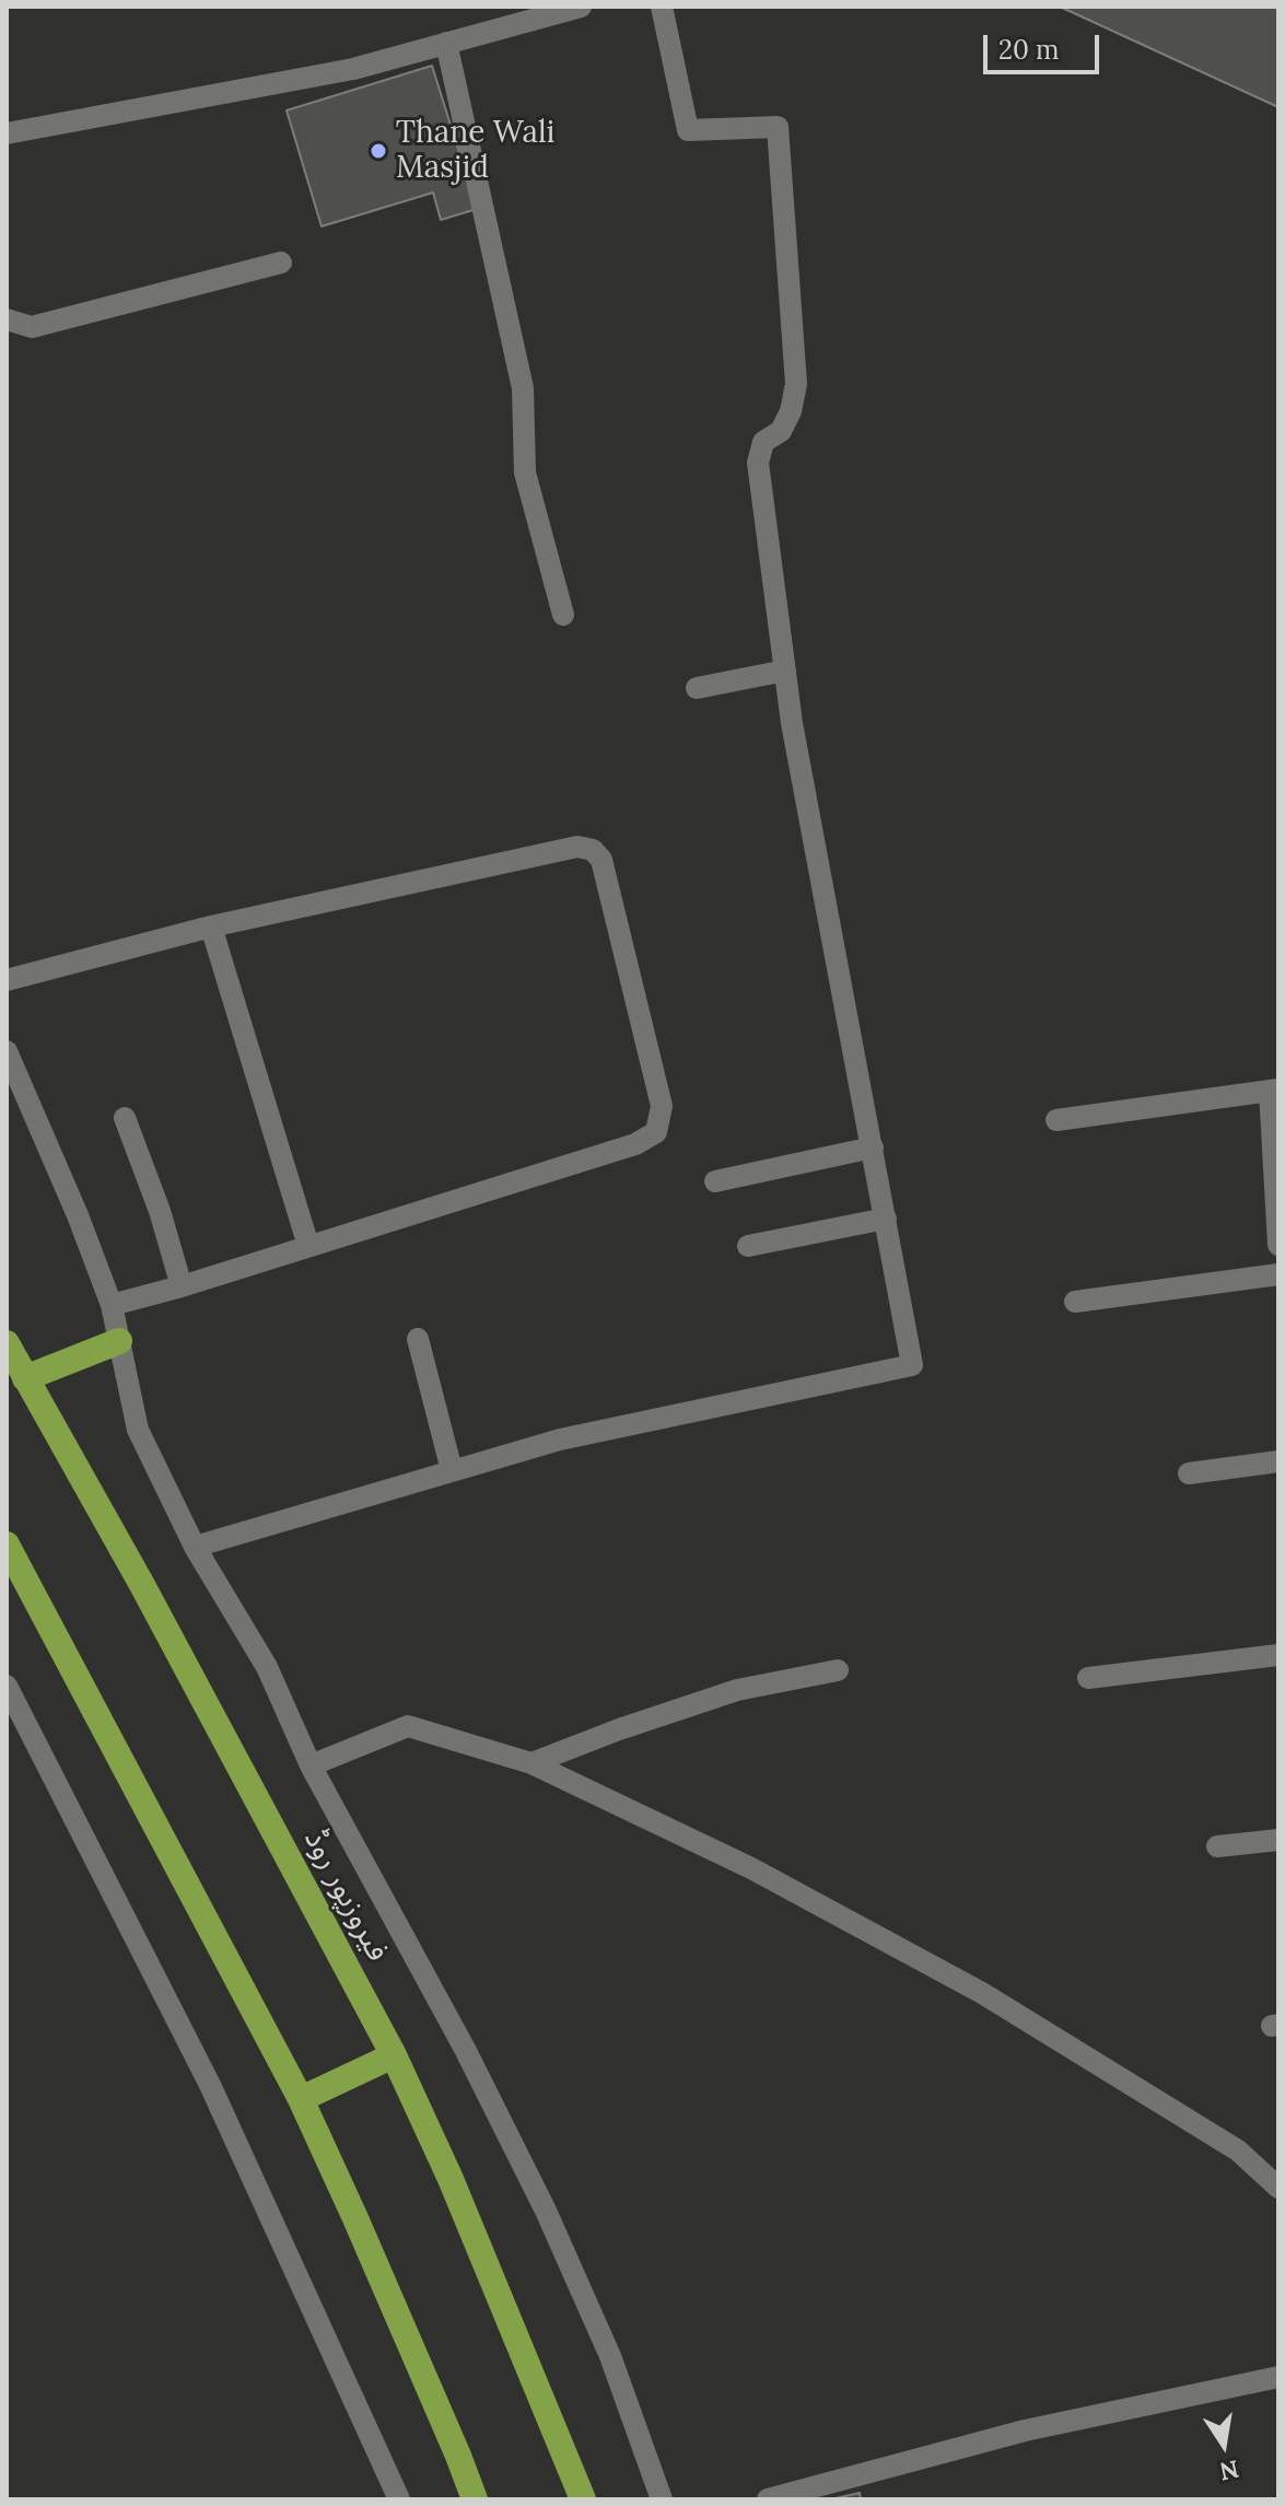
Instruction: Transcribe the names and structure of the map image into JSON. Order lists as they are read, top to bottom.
{
  "streets": {
    "highway": ["فیروزپور روڈ"]
  },
  "places": ["Thane Wali Masjid"],
  "scale_bar": "20 m",
  "north": "bottom"
}
